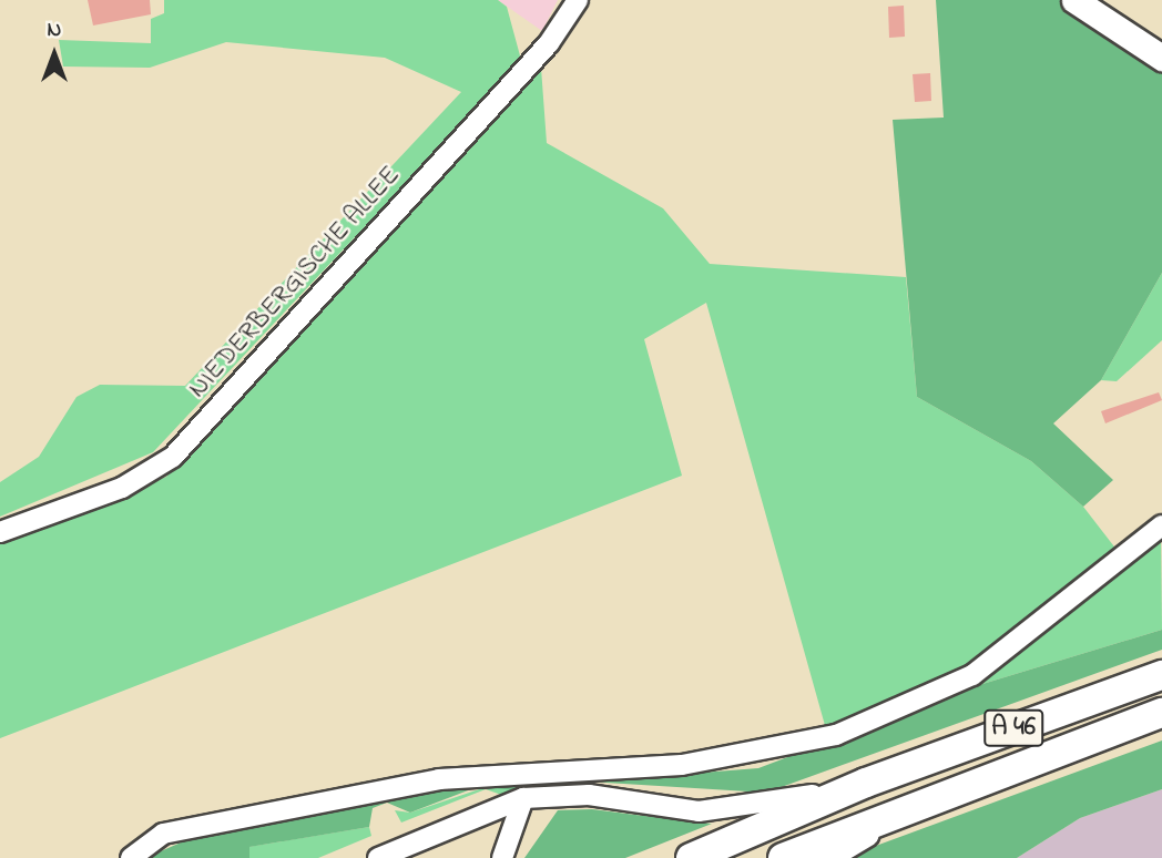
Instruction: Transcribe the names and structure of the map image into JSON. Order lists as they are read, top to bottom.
{
  "streets": {
    "highway": ["A 46"],
    "street": ["NIEDERBERGISCHE ALLEE"]
  },
  "north": "top"
}
